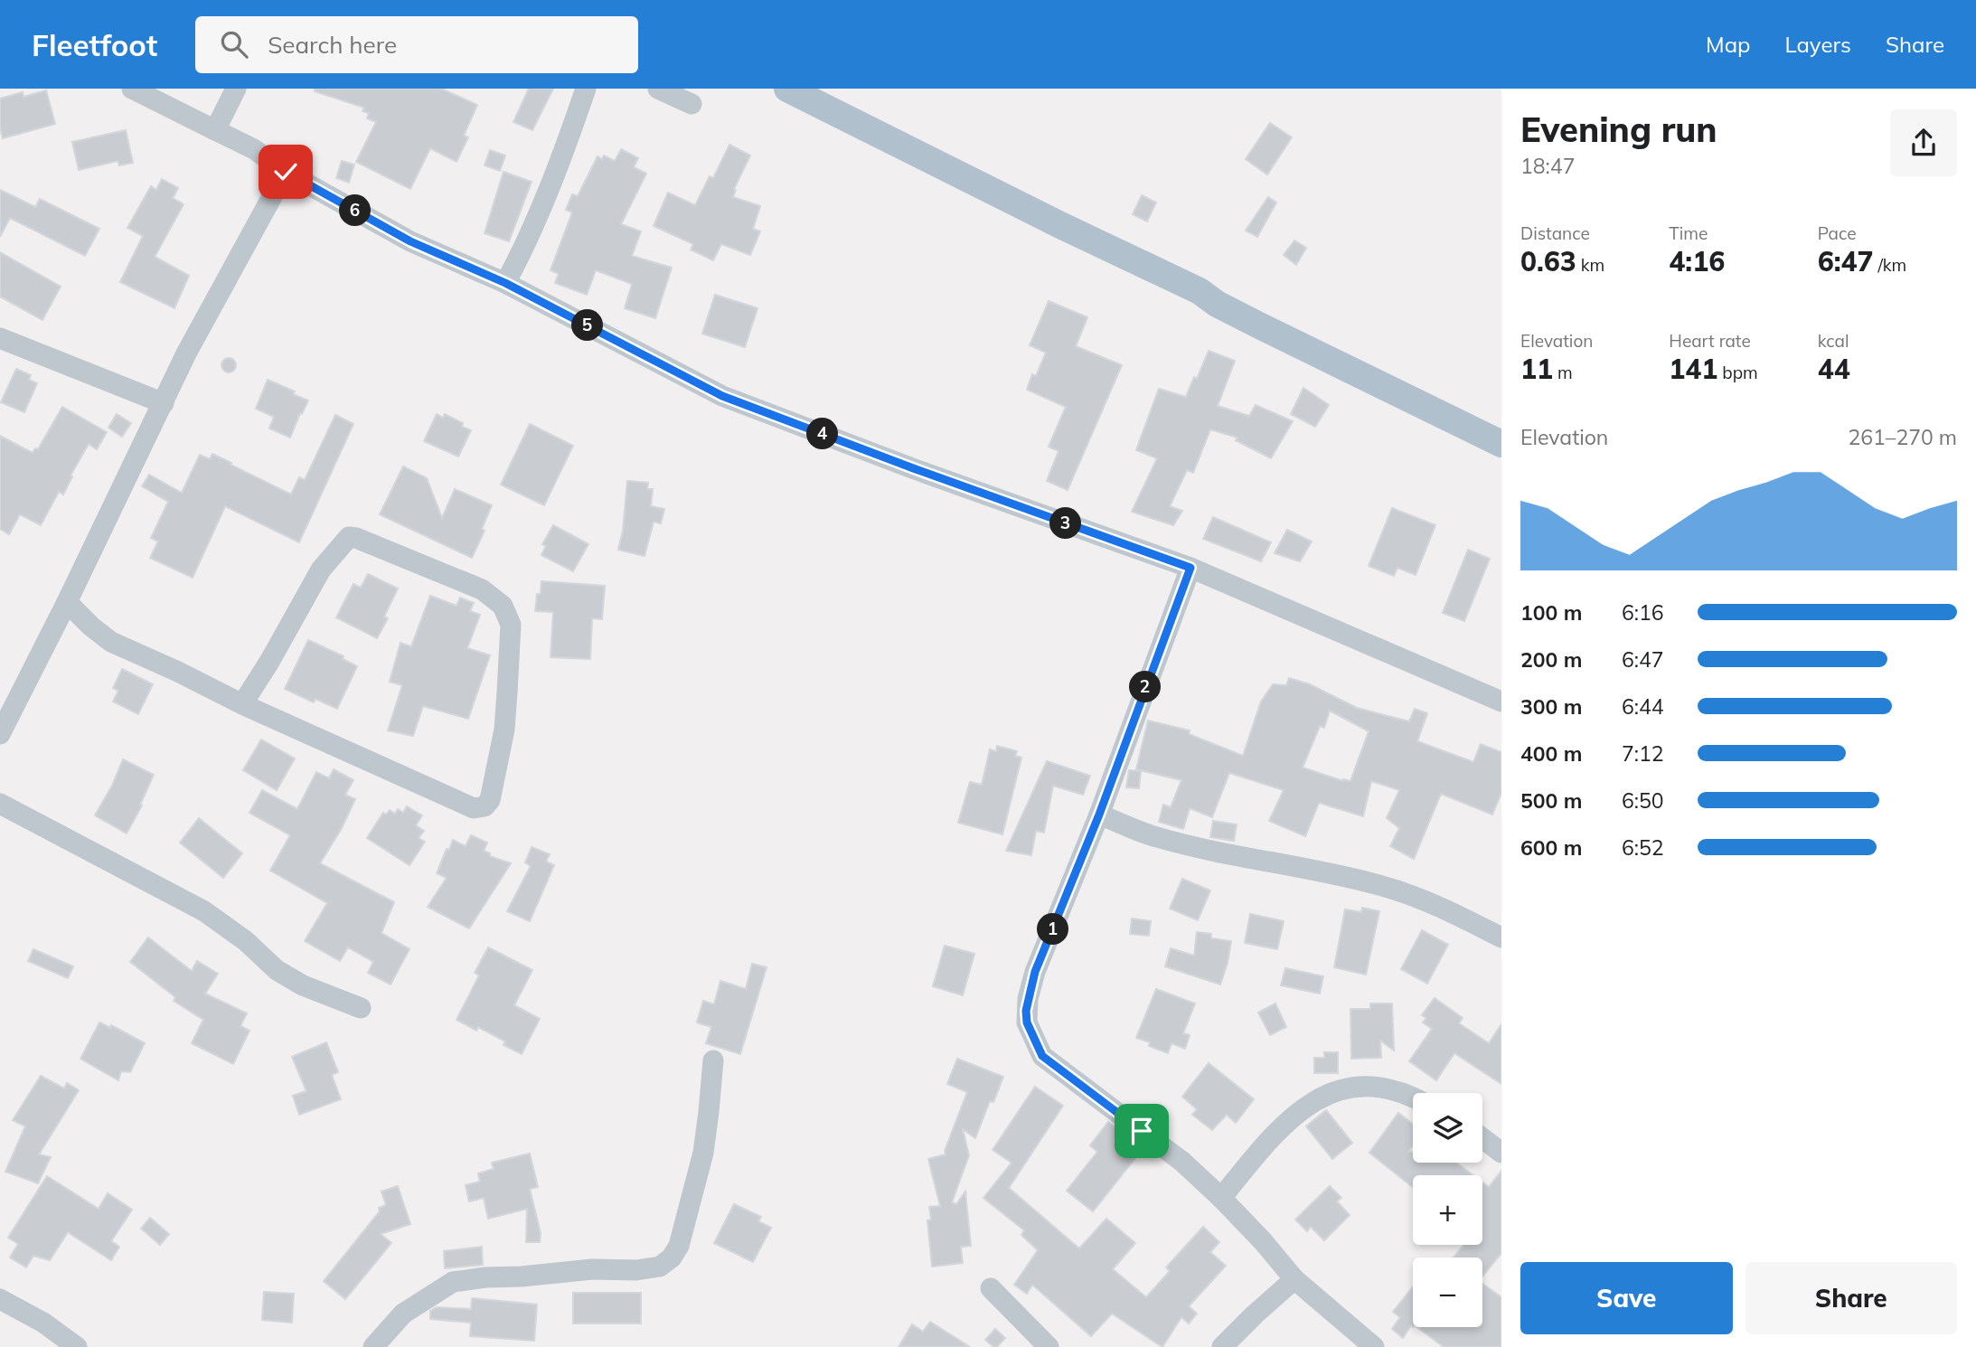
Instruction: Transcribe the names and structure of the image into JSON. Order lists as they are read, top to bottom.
{
  "page": {
    "header": "Fleetfoot",
    "search": "Search here",
    "nav": ["Map", "Layers", "Share"],
    "heading": ["Evening run", "18:47"],
    "pins": [
      "6",
      "5",
      "4",
      "3",
      "2",
      "1"
    ],
    "stats": [
      ["Distance", "0.63 km"],
      ["Time", "4:16"],
      ["Pace", "6:47 /km"],
      ["Elevation", "11 m"],
      ["Heart rate", "141 bpm"],
      ["kcal", "44"]
    ],
    "chart": ["Elevation", "261–270 m"],
    "list": [
      {
        "name": "100 m",
        "note": "6:16"
      },
      {
        "name": "200 m",
        "note": "6:47"
      },
      {
        "name": "300 m",
        "note": "6:44"
      },
      {
        "name": "400 m",
        "note": "7:12"
      },
      {
        "name": "500 m",
        "note": "6:50"
      },
      {
        "name": "600 m",
        "note": "6:52"
      }
    ],
    "map_buttons": ["+", "−"],
    "buttons": ["Save", "Share"]
  }
}
